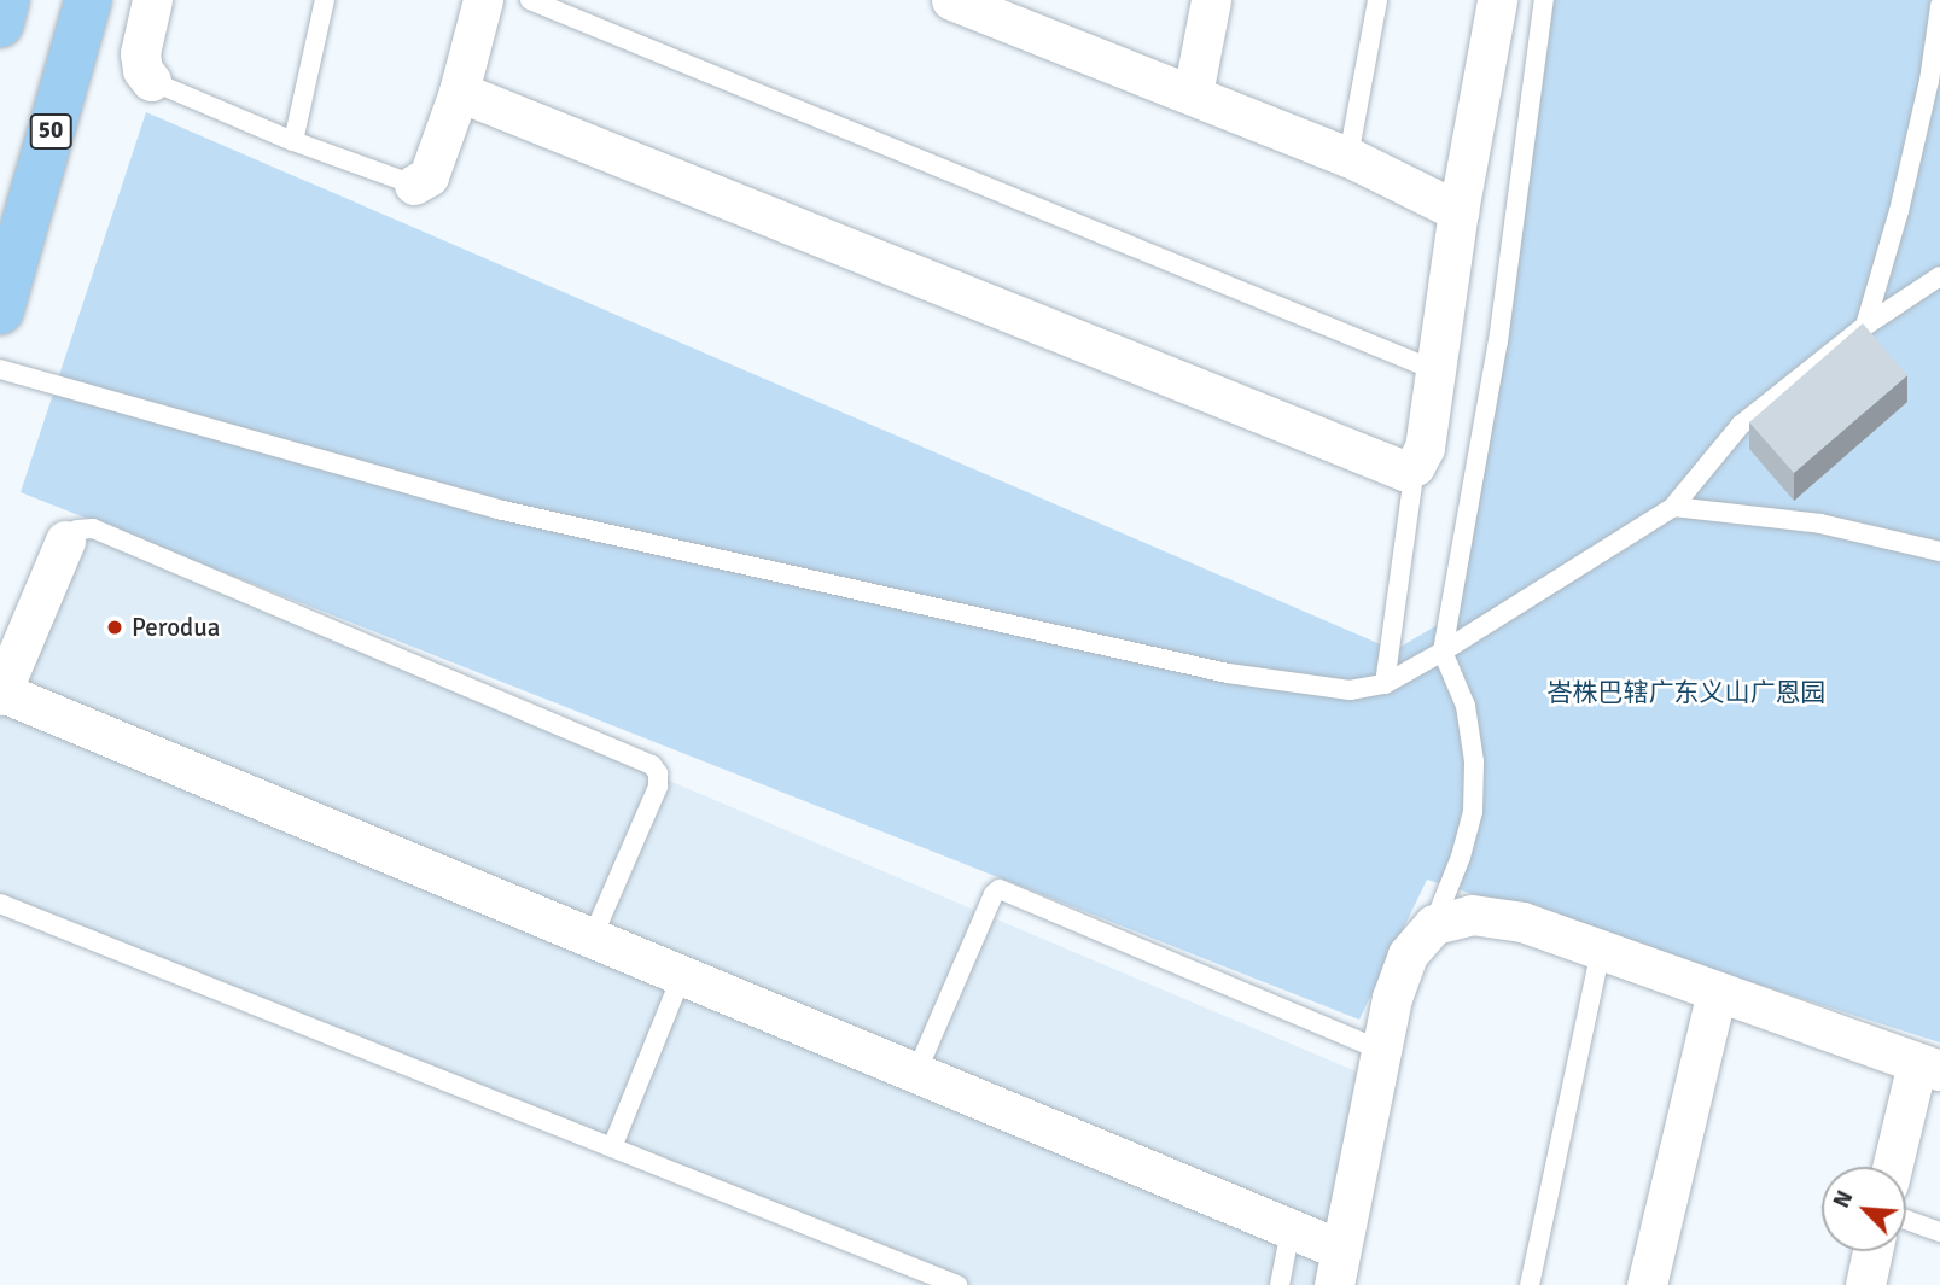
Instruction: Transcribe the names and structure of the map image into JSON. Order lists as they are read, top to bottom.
{
  "streets": {
    "highway": ["50"]
  },
  "parks": ["峇株巴辖广东义山广恩园"],
  "places": ["Perodua"],
  "north": "top left"
}
